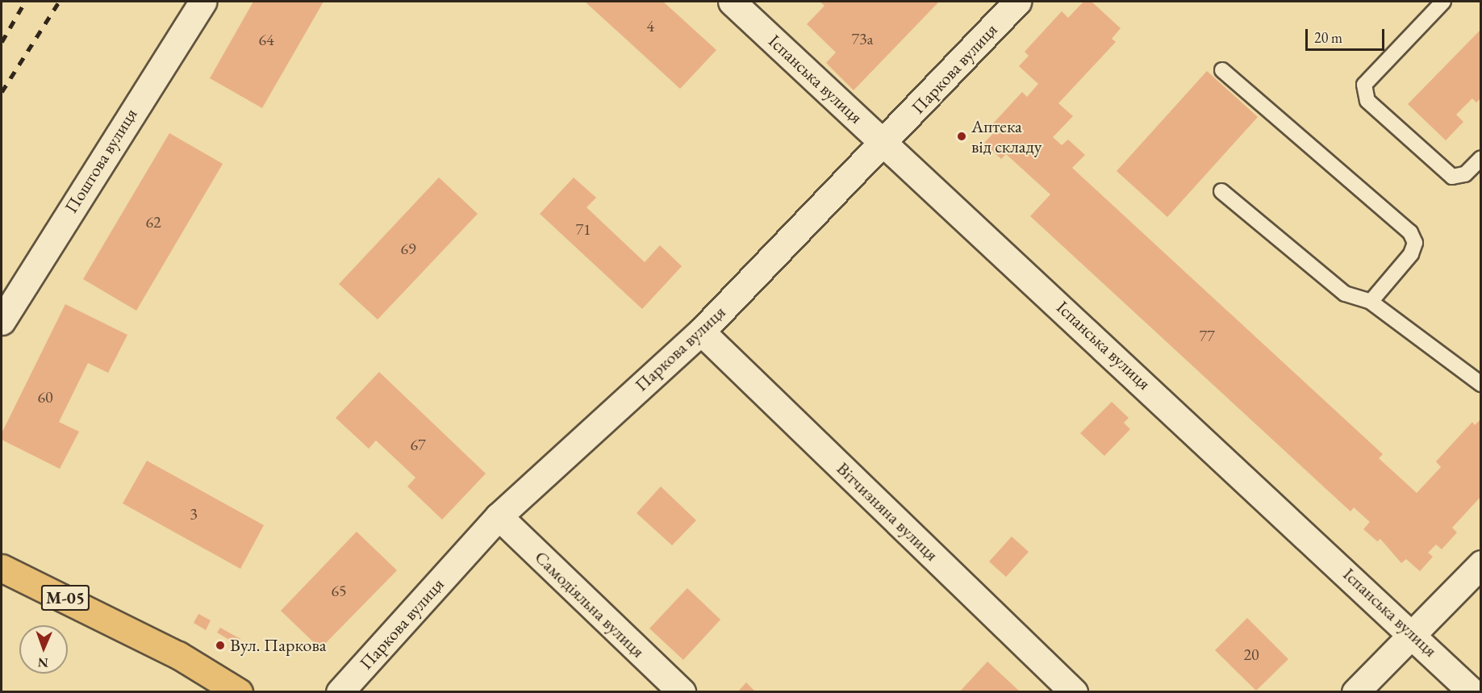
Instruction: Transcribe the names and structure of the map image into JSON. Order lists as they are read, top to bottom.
{
  "streets": {
    "main road": ["М-05"],
    "street": [
      "Паркова вулиця",
      "Іспанська вулиця",
      "Поштова вулиця",
      "Вітчизняна вулиця",
      "Самодіяльна вулиця"
    ]
  },
  "crossings": [
    ["Паркова вулиця", "Іспанська вулиця"],
    ["Паркова вулиця", "Вітчизняна вулиця"],
    ["Паркова вулиця", "Самодіяльна вулиця"]
  ],
  "places": ["Аптека від складу", "Вул. Паркова"],
  "house_numbers": [
    "4",
    "73а",
    "64",
    "62",
    "71",
    "69",
    "77",
    "60",
    "67",
    "3",
    "65",
    "20"
  ],
  "scale_bar": "20 m",
  "north": "bottom"
}
